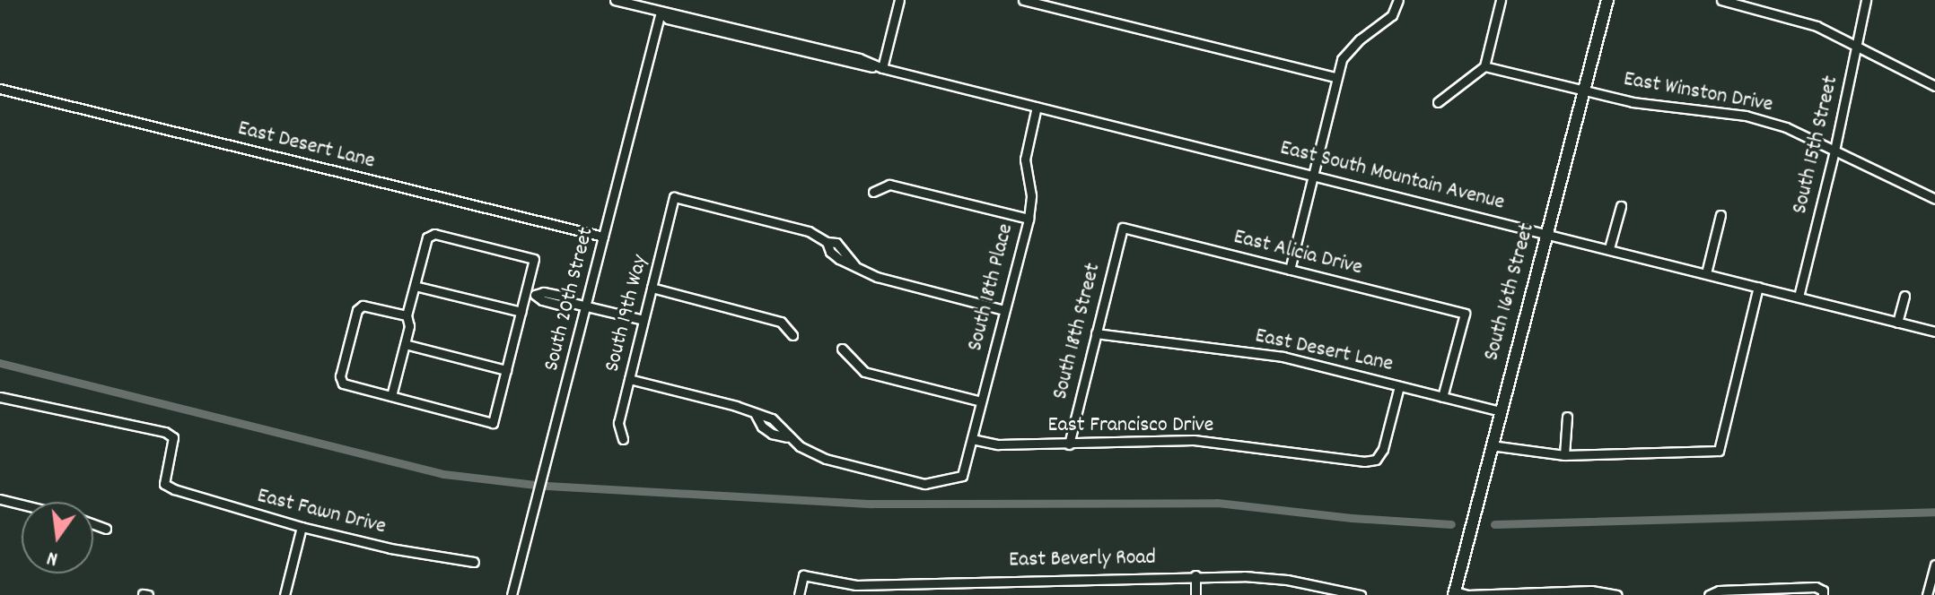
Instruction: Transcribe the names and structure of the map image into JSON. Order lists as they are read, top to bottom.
{
  "streets": {
    "main road": ["South 16th Street"],
    "street": [
      "East Winston Drive",
      "South 15th Street",
      "East Desert Lane",
      "East South Mountain Avenue",
      "East Alicia Drive",
      "South 18th Place",
      "South 20th Street",
      "South 19th Way",
      "South 18th Street",
      "East Francisco Drive",
      "East Fawn Drive",
      "East Beverly Road"
    ]
  },
  "crossings": [
    ["East Winston Drive", "South 15th Street"],
    ["East Winston Drive", "South 16th Street"],
    ["South 15th Street", "East South Mountain Avenue"],
    ["East Desert Lane", "East Alicia Drive"],
    ["East Desert Lane", "South 16th Street"],
    ["East Desert Lane", "South 20th Street"],
    ["East Desert Lane", "South 18th Street"],
    ["East Desert Lane", "East Francisco Drive"],
    ["East South Mountain Avenue", "South 18th Place"],
    ["East South Mountain Avenue", "South 16th Street"],
    ["East South Mountain Avenue", "South 20th Street"],
    ["East Alicia Drive", "South 18th Street"],
    ["South 18th Place", "South 19th Way"],
    ["South 18th Place", "East Francisco Drive"],
    ["South 18th Street", "East Francisco Drive"]
  ],
  "north": "bottom"
}
